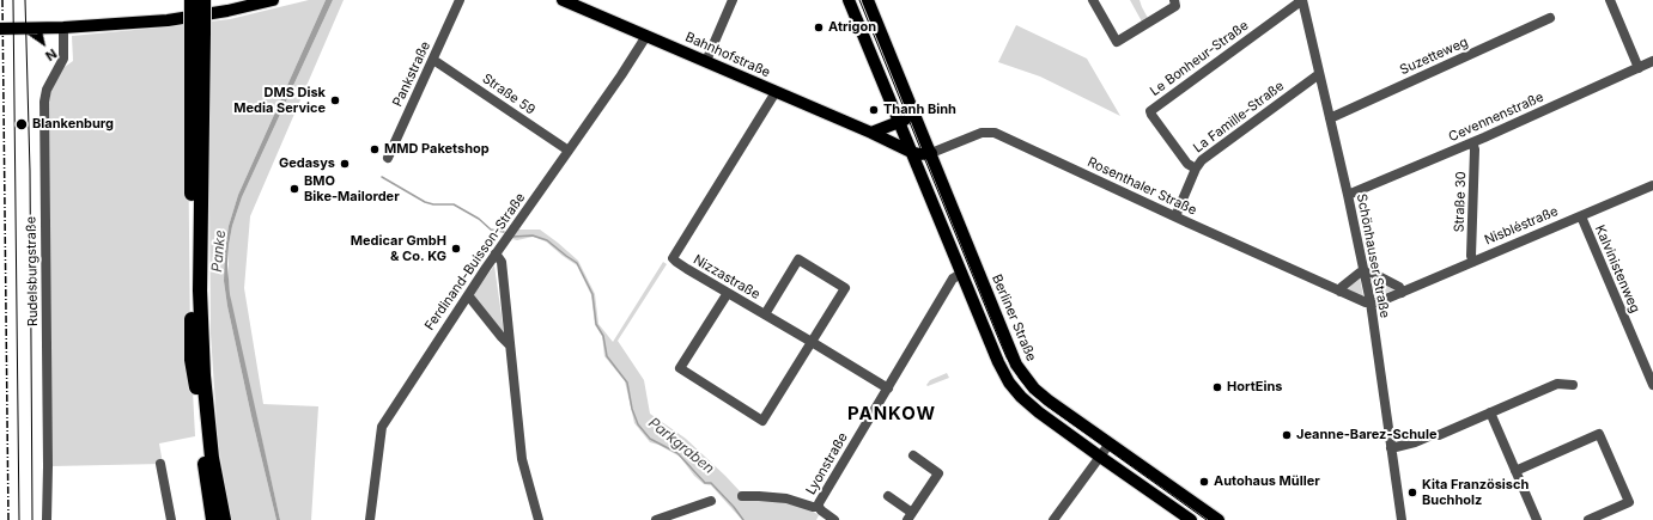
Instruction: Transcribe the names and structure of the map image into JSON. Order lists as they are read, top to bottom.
{
  "streets": {
    "main road": ["Bahnhofstraße", "Berliner Straße"],
    "street": [
      "Suzetteweg",
      "Le Bonheur-Straße",
      "Pankstraße",
      "Straße 59",
      "La Famille-Straße",
      "Cevennenstraße",
      "Rosenthaler Straße",
      "Straße 30",
      "Nisbléstraße",
      "Schönhauser Straße",
      "Ferdinand-Buisson-Straße",
      "Kalvinistenweg",
      "Rudelsburgstraße",
      "Nizzastraße",
      "Lyonstraße"
    ]
  },
  "crossings": [
    ["Bahnhofstraße", "Ferdinand-Buisson-Straße"],
    ["Bahnhofstraße", "Nizzastraße"],
    ["Suzetteweg", "Schönhauser Straße"],
    ["Le Bonheur-Straße", "La Famille-Straße"],
    ["Le Bonheur-Straße", "Schönhauser Straße"],
    ["Pankstraße", "Straße 59"],
    ["Straße 59", "Ferdinand-Buisson-Straße"],
    ["La Famille-Straße", "Rosenthaler Straße"],
    ["La Famille-Straße", "Schönhauser Straße"],
    ["Cevennenstraße", "Straße 30"],
    ["Cevennenstraße", "Schönhauser Straße"],
    ["Rosenthaler Straße", "Nisbléstraße"],
    ["Rosenthaler Straße", "Schönhauser Straße"],
    ["Rosenthaler Straße", "Berliner Straße"],
    ["Straße 30", "Nisbléstraße"],
    ["Nisbléstraße", "Schönhauser Straße"],
    ["Nisbléstraße", "Kalvinistenweg"],
    ["Nizzastraße", "Lyonstraße"]
  ],
  "districts": ["PANKOW"],
  "water": ["Panke", "Parkgraben"],
  "places": [
    "Atrigon",
    "DMS Disk Media Service",
    "Thanh Binh",
    "Blankenburg",
    "MMD Paketshop",
    "Gedasys",
    "BMO Bike-Mailorder",
    "Medicar GmbH & Co. KG",
    "HortEins",
    "Jeanne-Barez-Schule",
    "Autohaus Müller",
    "Kita Französisch Buchholz"
  ],
  "north": "bottom right"
}
